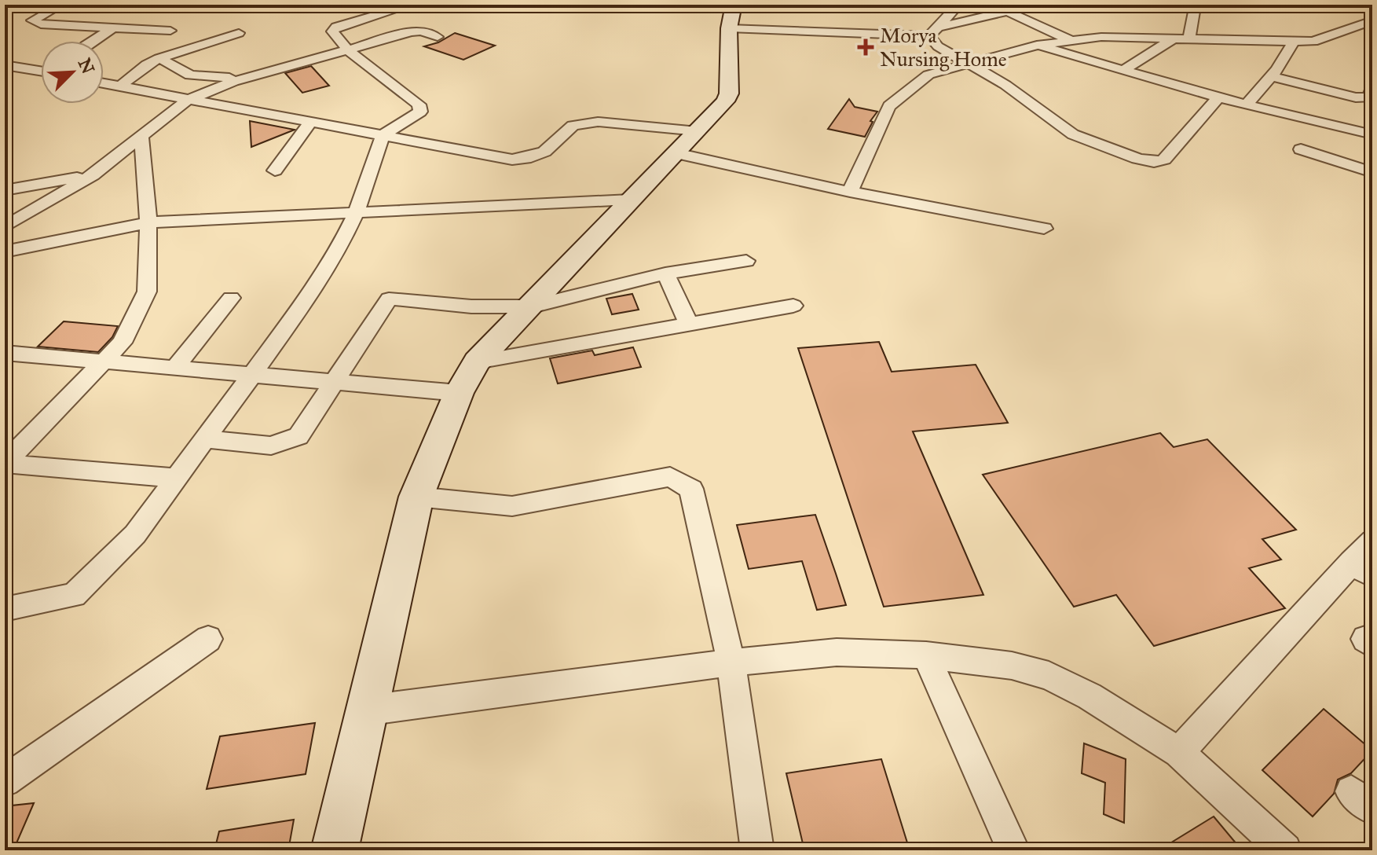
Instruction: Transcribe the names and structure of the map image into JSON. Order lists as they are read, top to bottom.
{
  "places": {
    "health": ["Morya Nursing Home"]
  },
  "north": "top right"
}
